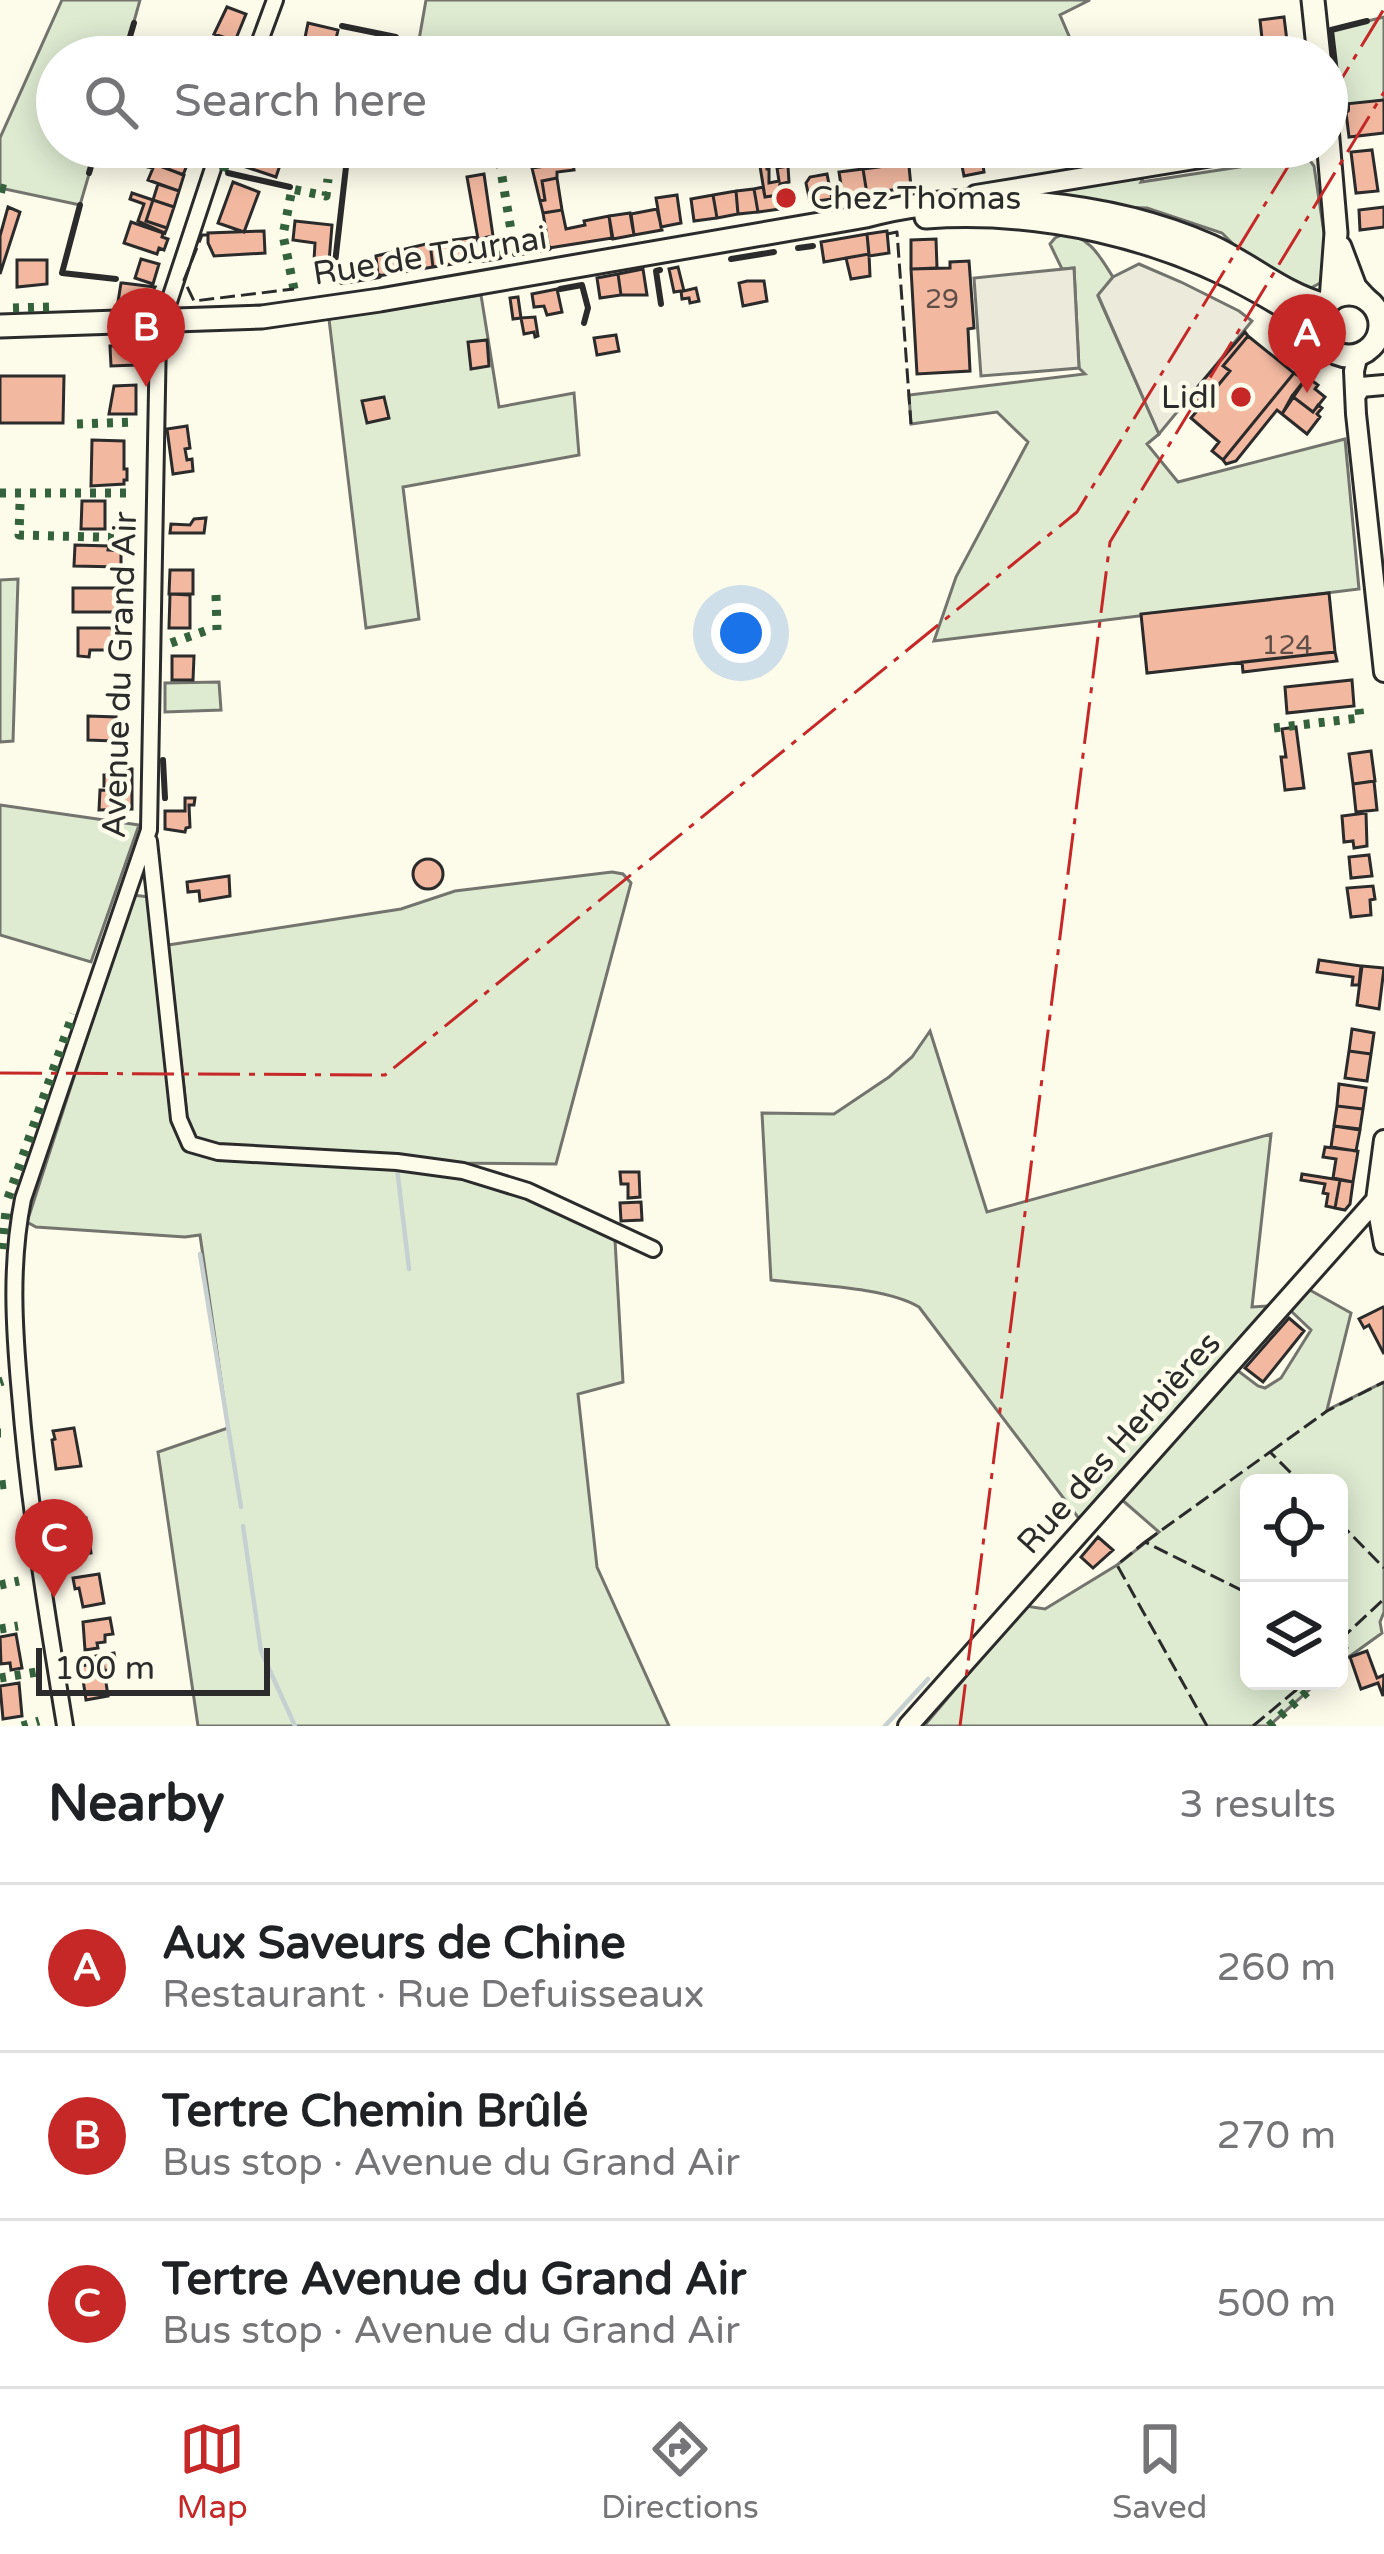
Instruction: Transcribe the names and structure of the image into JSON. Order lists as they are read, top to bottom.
{
  "streets": {
    "main road": ["Rue de Tournai"],
    "street": ["Avenue du Grand Air", "Rue des Herbières"]
  },
  "crossings": [
    ["Rue de Tournai", "Avenue du Grand Air"]
  ],
  "places": ["Chez Thomas", "Lidl"],
  "house_numbers": ["29", "124"],
  "scale_bar": "100 m",
  "page": {
    "search": "Search here",
    "pins": ["B", "A", "C"],
    "scale": "100 m",
    "heading": ["Nearby", "3 results"],
    "list": [
      {
        "mark": "A",
        "name": "Aux Saveurs de Chine",
        "note": "Restaurant · Rue Defuisseaux",
        "value": "260 m"
      },
      {
        "mark": "B",
        "name": "Tertre Chemin Brûlé",
        "note": "Bus stop · Avenue du Grand Air",
        "value": "270 m"
      },
      {
        "mark": "C",
        "name": "Tertre Avenue du Grand Air",
        "note": "Bus stop · Avenue du Grand Air",
        "value": "500 m"
      }
    ],
    "nav": ["Map", "Directions", "Saved"]
  }
}
